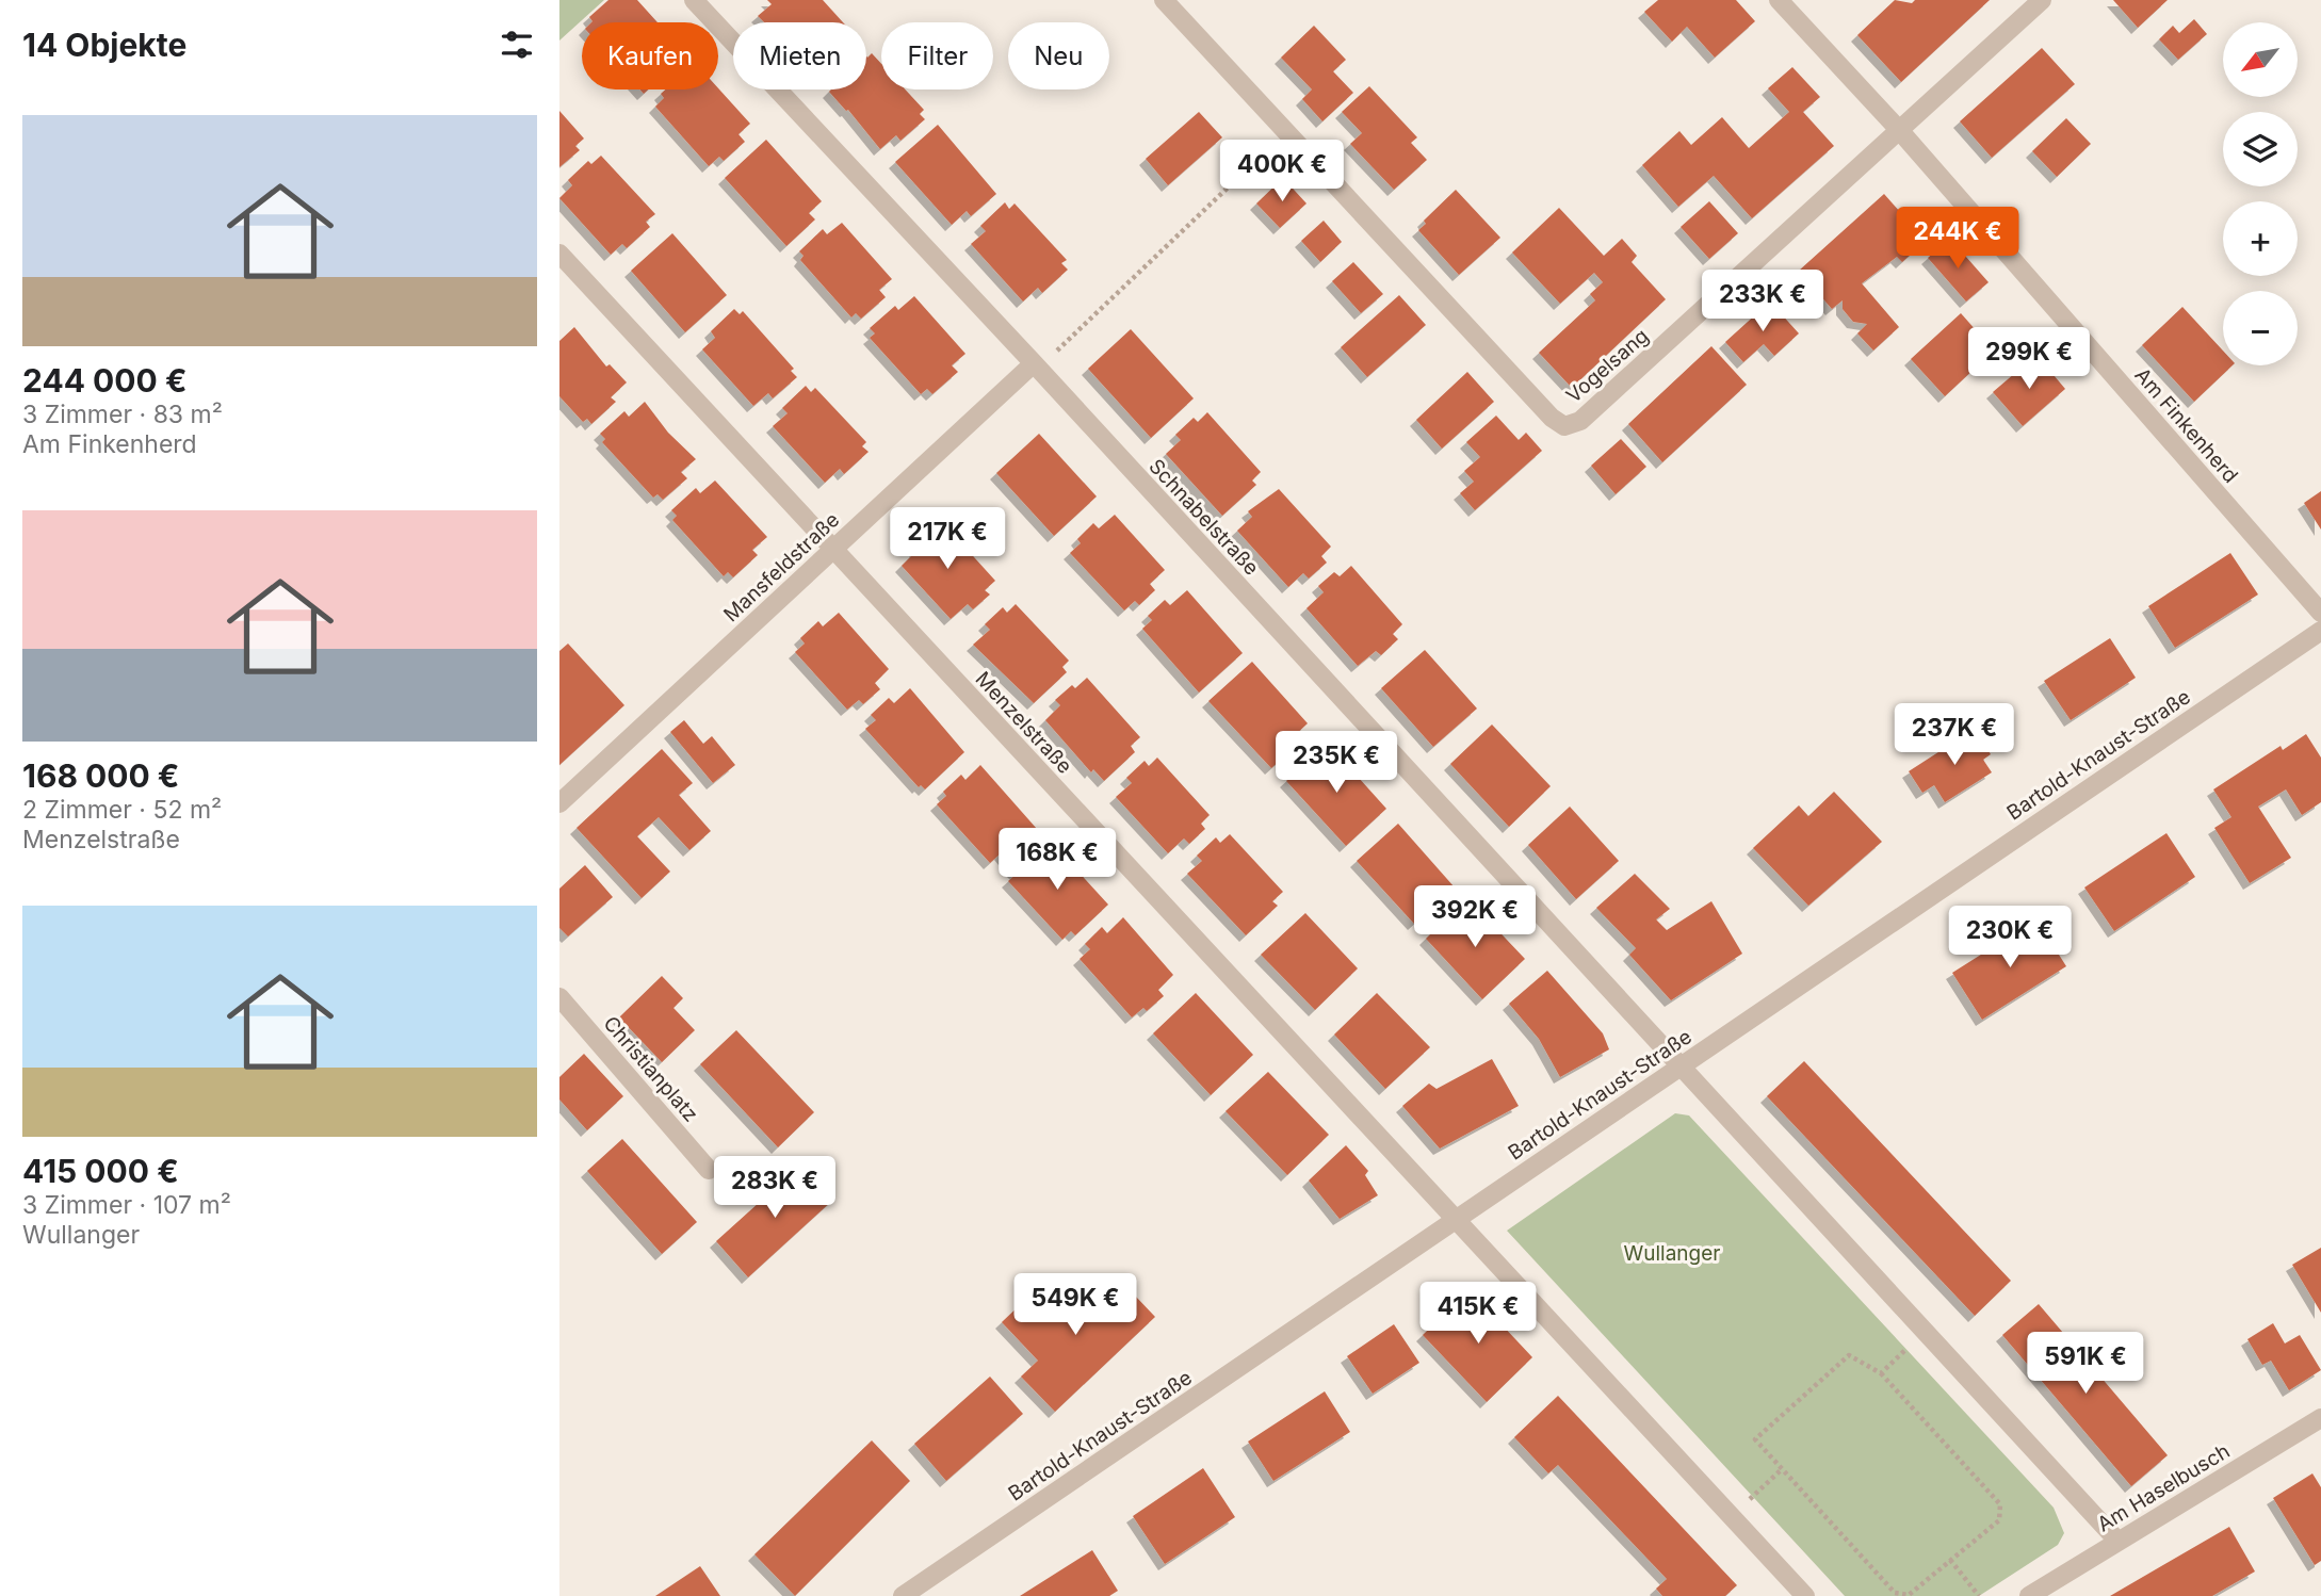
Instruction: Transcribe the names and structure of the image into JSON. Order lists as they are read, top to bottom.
{
  "streets": {
    "street": [
      "Vogelsang",
      "Am Finkenherd",
      "Schnabelstraße",
      "Mansfeldstraße",
      "Menzelstraße",
      "Bartold-Knaust-Straße",
      "Christianplatz",
      "Am Haselbusch"
    ]
  },
  "crossings": [
    ["Vogelsang", "Am Finkenherd"],
    ["Schnabelstraße", "Mansfeldstraße"],
    ["Schnabelstraße", "Bartold-Knaust-Straße"],
    ["Mansfeldstraße", "Menzelstraße"],
    ["Menzelstraße", "Bartold-Knaust-Straße"]
  ],
  "parks": ["Wullanger"],
  "north": "bottom left",
  "page": {
    "heading": "14 Objekte",
    "map_buttons": ["+", "−"],
    "chip": [
      "Kaufen",
      "Mieten",
      "Filter",
      "Neu"
    ],
    "list": [
      {
        "name": "244 000 €",
        "note": "3 Zimmer · 83 m² · Am Finkenherd"
      },
      {
        "name": "168 000 €",
        "note": "2 Zimmer · 52 m² · Menzelstraße"
      },
      {
        "name": "415 000 €",
        "note": "3 Zimmer · 107 m² · Wullanger"
      }
    ],
    "price": [
      "400K €",
      "244K €",
      "233K €",
      "299K €",
      "217K €",
      "237K €",
      "235K €",
      "168K €",
      "392K €",
      "230K €",
      "283K €",
      "549K €",
      "415K €",
      "591K €"
    ]
  }
}
